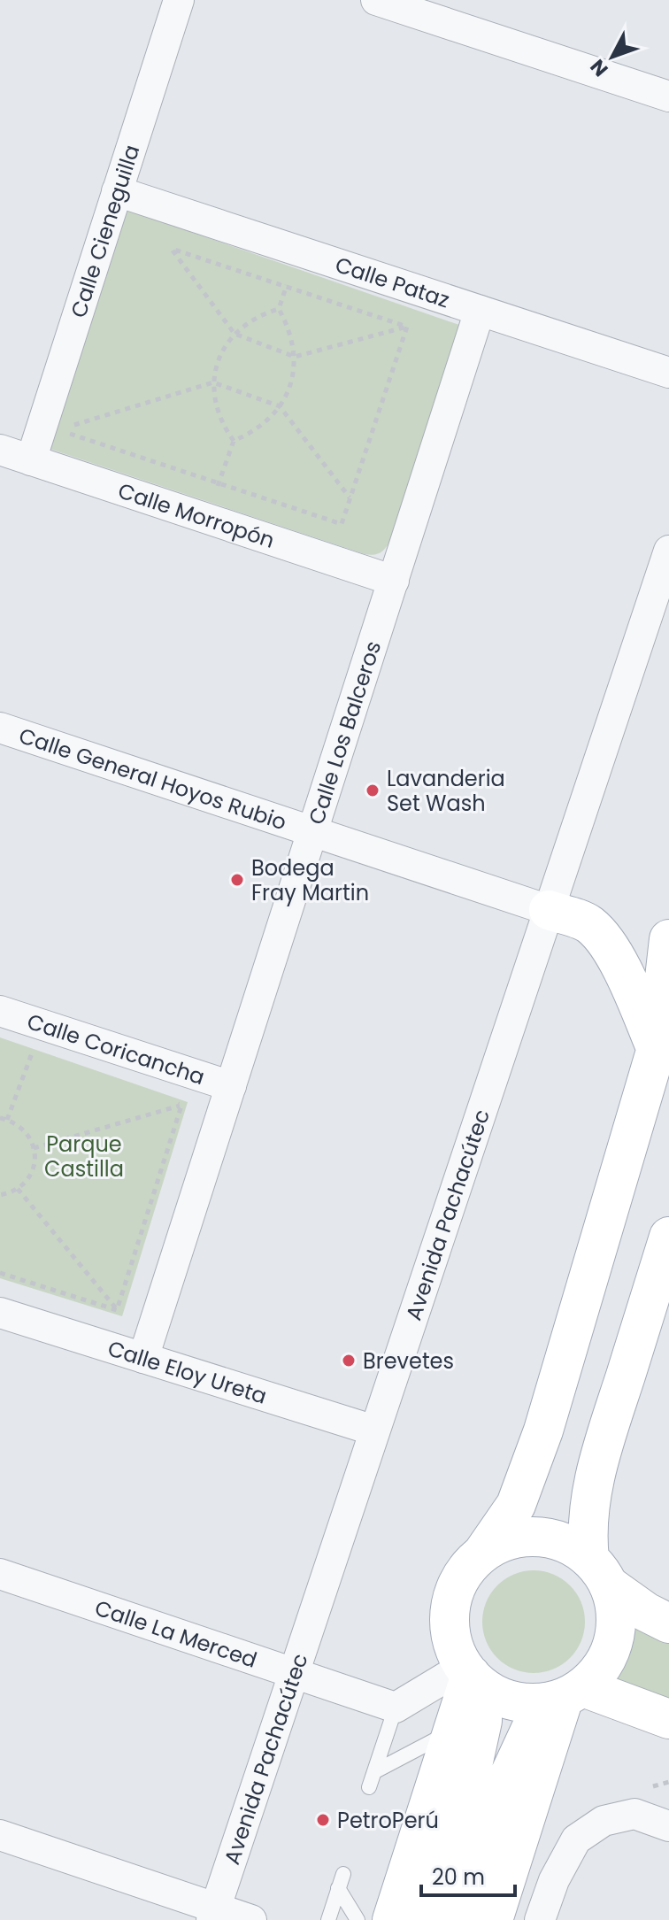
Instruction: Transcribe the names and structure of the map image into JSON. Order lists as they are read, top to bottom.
{
  "streets": {
    "street": [
      "Calle Cieneguilla",
      "Calle Pataz",
      "Calle Morropón",
      "Calle Los Balceros",
      "Calle General Hoyos Rubio",
      "Calle Coricancha",
      "Avenida Pachacútec",
      "Calle Eloy Ureta",
      "Calle La Merced"
    ]
  },
  "crossings": [
    ["Calle Cieneguilla", "Calle Pataz"],
    ["Calle Cieneguilla", "Calle Morropón"],
    ["Calle Pataz", "Calle Los Balceros"],
    ["Calle Morropón", "Calle Los Balceros"],
    ["Calle Los Balceros", "Calle General Hoyos Rubio"],
    ["Calle Los Balceros", "Calle Coricancha"],
    ["Calle Los Balceros", "Calle Eloy Ureta"],
    ["Calle General Hoyos Rubio", "Avenida Pachacútec"],
    ["Avenida Pachacútec", "Calle Eloy Ureta"],
    ["Avenida Pachacútec", "Calle La Merced"]
  ],
  "parks": ["Parque Castilla"],
  "places": [
    "Lavanderia Set Wash",
    "Bodega Fray Martin",
    "Brevetes",
    "PetroPerú"
  ],
  "scale_bar": "20 m",
  "north": "bottom left"
}
